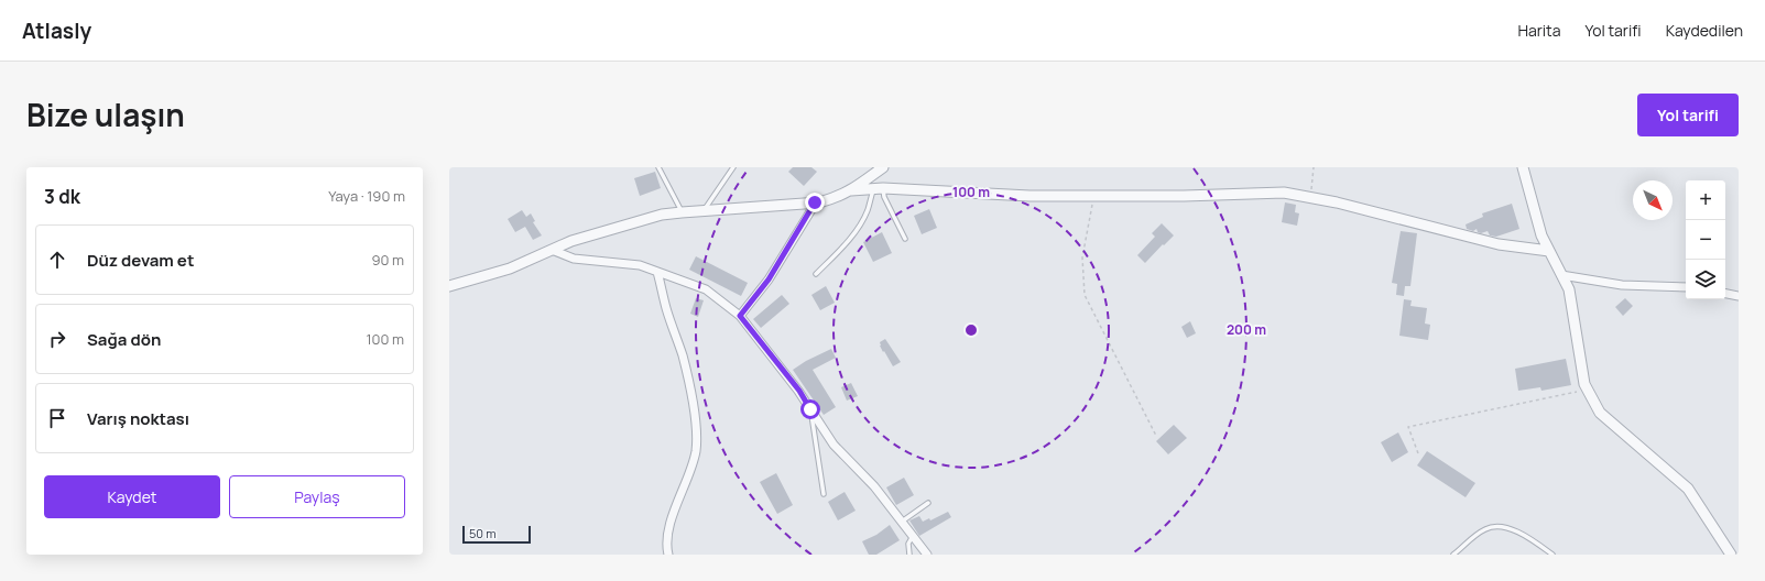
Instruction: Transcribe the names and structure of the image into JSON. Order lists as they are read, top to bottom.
{
  "scale_bar": "50 m",
  "north": "bottom right",
  "page": {
    "header": "Atlasly",
    "nav": ["Harita", "Yol tarifi", "Kaydedilen"],
    "title": "Bize ulaşın",
    "buttons": [
      "Yol tarifi",
      ["Kaydet", "Paylaş"]
    ],
    "heading": ["3 dk", "Yaya · 190 m"],
    "map_buttons": ["+", "−"],
    "list": [
      ["Düz devam et", "90 m"],
      ["Sağa dön", "100 m"],
      "Varış noktası"
    ],
    "scale": "50 m"
  },
  "rings": ["100 m", "200 m"]
}
